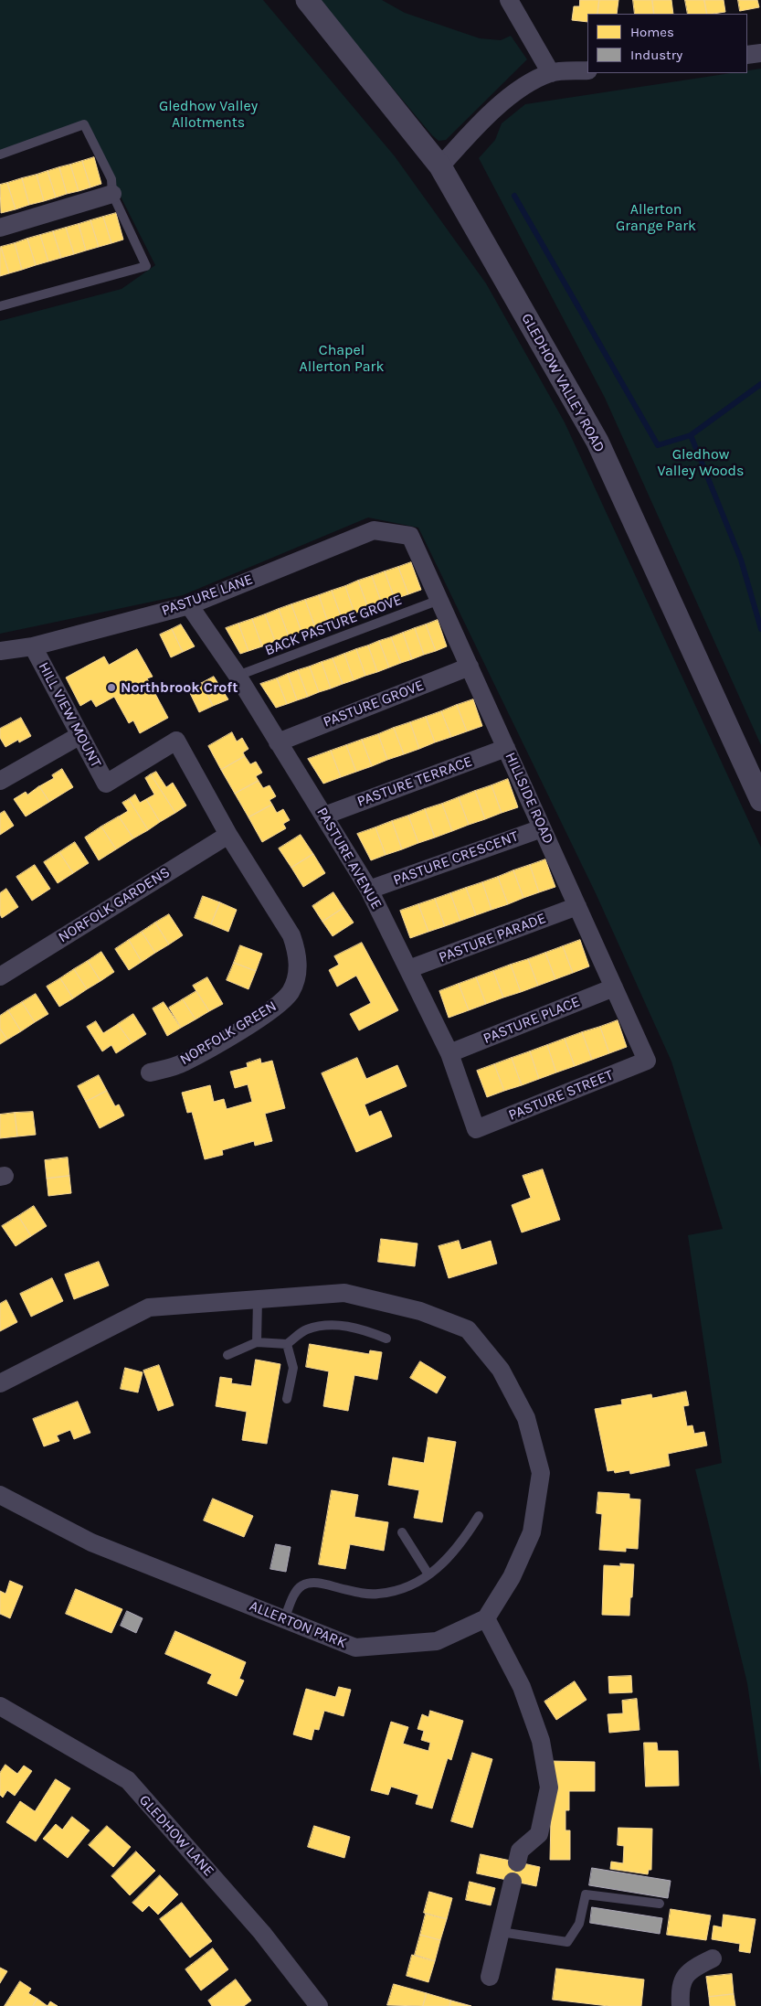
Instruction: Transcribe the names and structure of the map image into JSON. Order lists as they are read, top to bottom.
{
  "streets": {
    "street": [
      "GLEDHOW VALLEY ROAD",
      "PASTURE LANE",
      "PASTURE GROVE",
      "HILL VIEW MOUNT",
      "PASTURE TERRACE",
      "HILLSIDE ROAD",
      "PASTURE AVENUE",
      "PASTURE CRESCENT",
      "NORFOLK GARDENS",
      "PASTURE PARADE",
      "PASTURE PLACE",
      "NORFOLK GREEN",
      "PASTURE STREET",
      "ALLERTON PARK",
      "GLEDHOW LANE"
    ],
    "lane": ["BACK PASTURE GROVE"]
  },
  "crossings": [
    ["PASTURE LANE", "HILL VIEW MOUNT"],
    ["PASTURE LANE", "HILLSIDE ROAD"],
    ["PASTURE LANE", "PASTURE AVENUE"],
    ["BACK PASTURE GROVE", "HILLSIDE ROAD"],
    ["BACK PASTURE GROVE", "PASTURE AVENUE"],
    ["PASTURE GROVE", "HILLSIDE ROAD"],
    ["PASTURE GROVE", "PASTURE AVENUE"],
    ["HILL VIEW MOUNT", "NORFOLK GREEN"],
    ["PASTURE TERRACE", "HILLSIDE ROAD"],
    ["PASTURE TERRACE", "PASTURE AVENUE"],
    ["HILLSIDE ROAD", "PASTURE CRESCENT"],
    ["HILLSIDE ROAD", "PASTURE PARADE"],
    ["HILLSIDE ROAD", "PASTURE PLACE"],
    ["HILLSIDE ROAD", "PASTURE STREET"],
    ["PASTURE AVENUE", "PASTURE CRESCENT"],
    ["PASTURE AVENUE", "PASTURE PARADE"],
    ["PASTURE AVENUE", "PASTURE PLACE"],
    ["PASTURE AVENUE", "PASTURE STREET"],
    ["NORFOLK GARDENS", "NORFOLK GREEN"]
  ],
  "parks": [
    "Gledhow Valley Allotments",
    "Allerton Grange Park",
    "Chapel Allerton Park",
    "Gledhow Valley Woods"
  ],
  "places": ["Northbrook Croft"],
  "legend": ["Homes", "Industry"]
}
